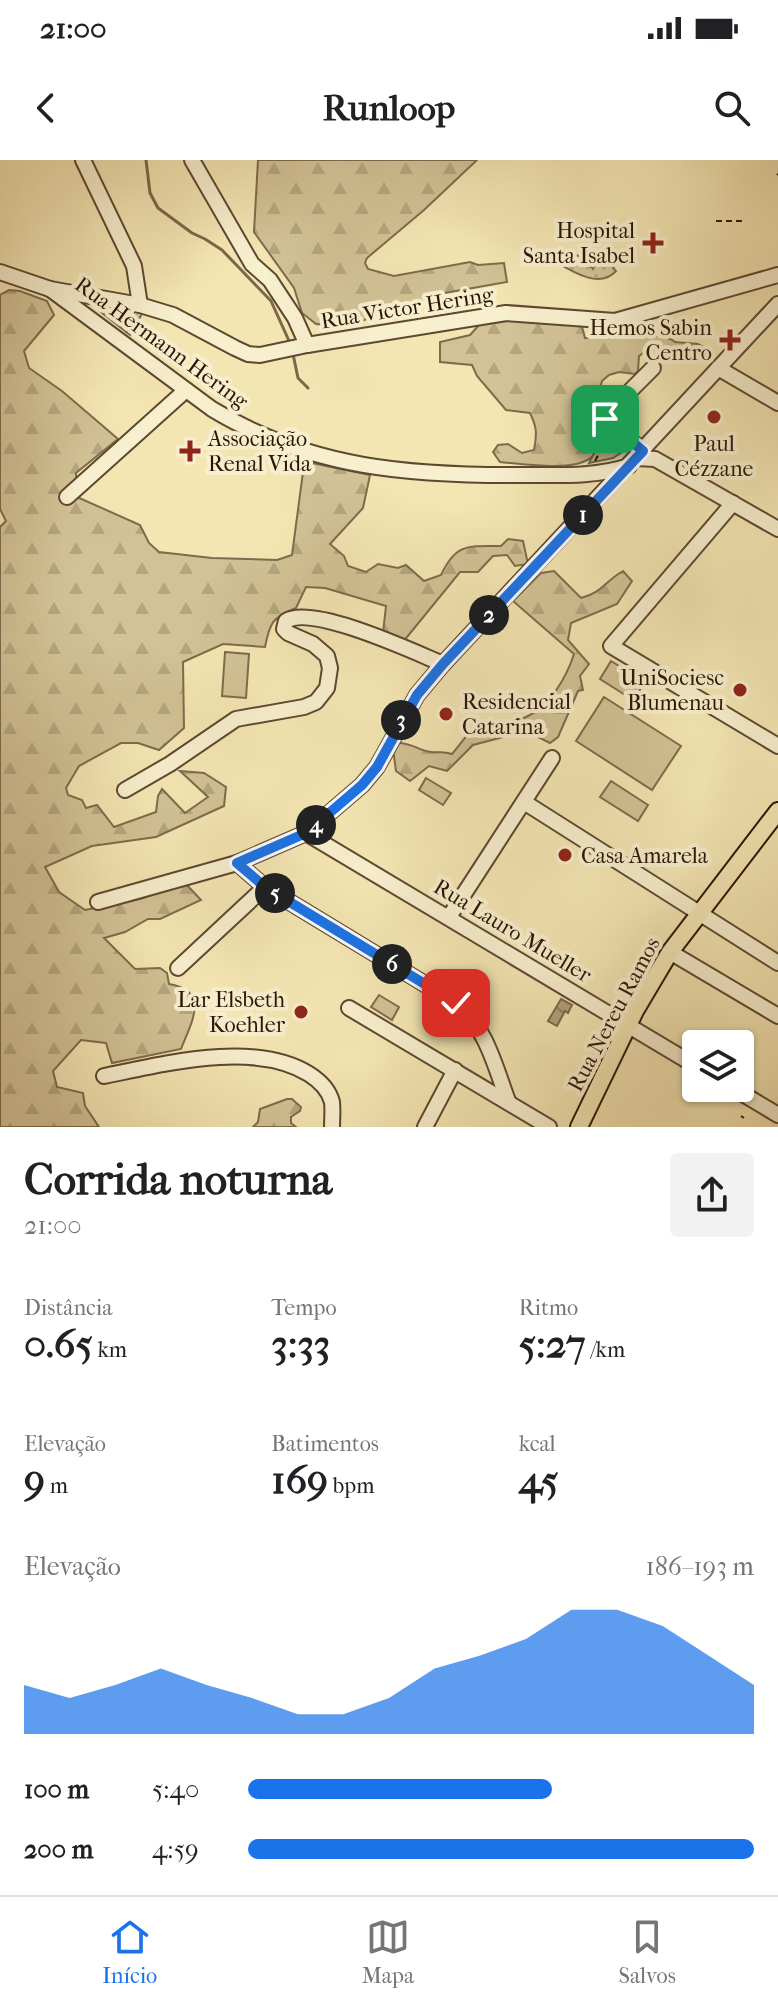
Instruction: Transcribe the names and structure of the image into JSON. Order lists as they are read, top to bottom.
{
  "streets": {
    "main road": ["Rua Nereu Ramos"],
    "street": ["Rua Victor Hering", "Rua Hermann Hering", "Rua Lauro Mueller"]
  },
  "crossings": [
    ["Rua Victor Hering", "Rua Hermann Hering"],
    ["Rua Lauro Mueller", "Rua Nereu Ramos"]
  ],
  "places": {
    "health": ["Hospital Santa Isabel", "Hemos Sabin Centro", "Associação Renal Vida"],
    "other": [
      "Paul Cézzane",
      "UniSociesc Blumenau",
      "Residencial Catarina",
      "Casa Amarela",
      "Lar Elsbeth Koehler"
    ]
  },
  "page": {
    "status": "21:00",
    "header": "Runloop",
    "pins": [
      "1",
      "2",
      "3",
      "4",
      "5",
      "6"
    ],
    "heading": ["Corrida noturna", "21:00"],
    "stats": [
      ["Distância", "0.65 km"],
      ["Tempo", "3:33"],
      ["Ritmo", "5:27 /km"],
      ["Elevação", "9 m"],
      ["Batimentos", "169 bpm"],
      ["kcal", "45"]
    ],
    "chart": ["Elevação", "186–193 m"],
    "list": [
      {
        "name": "100 m",
        "note": "5:40"
      },
      {
        "name": "200 m",
        "note": "4:59"
      }
    ],
    "tabs": ["Início", "Mapa", "Salvos"]
  }
}
